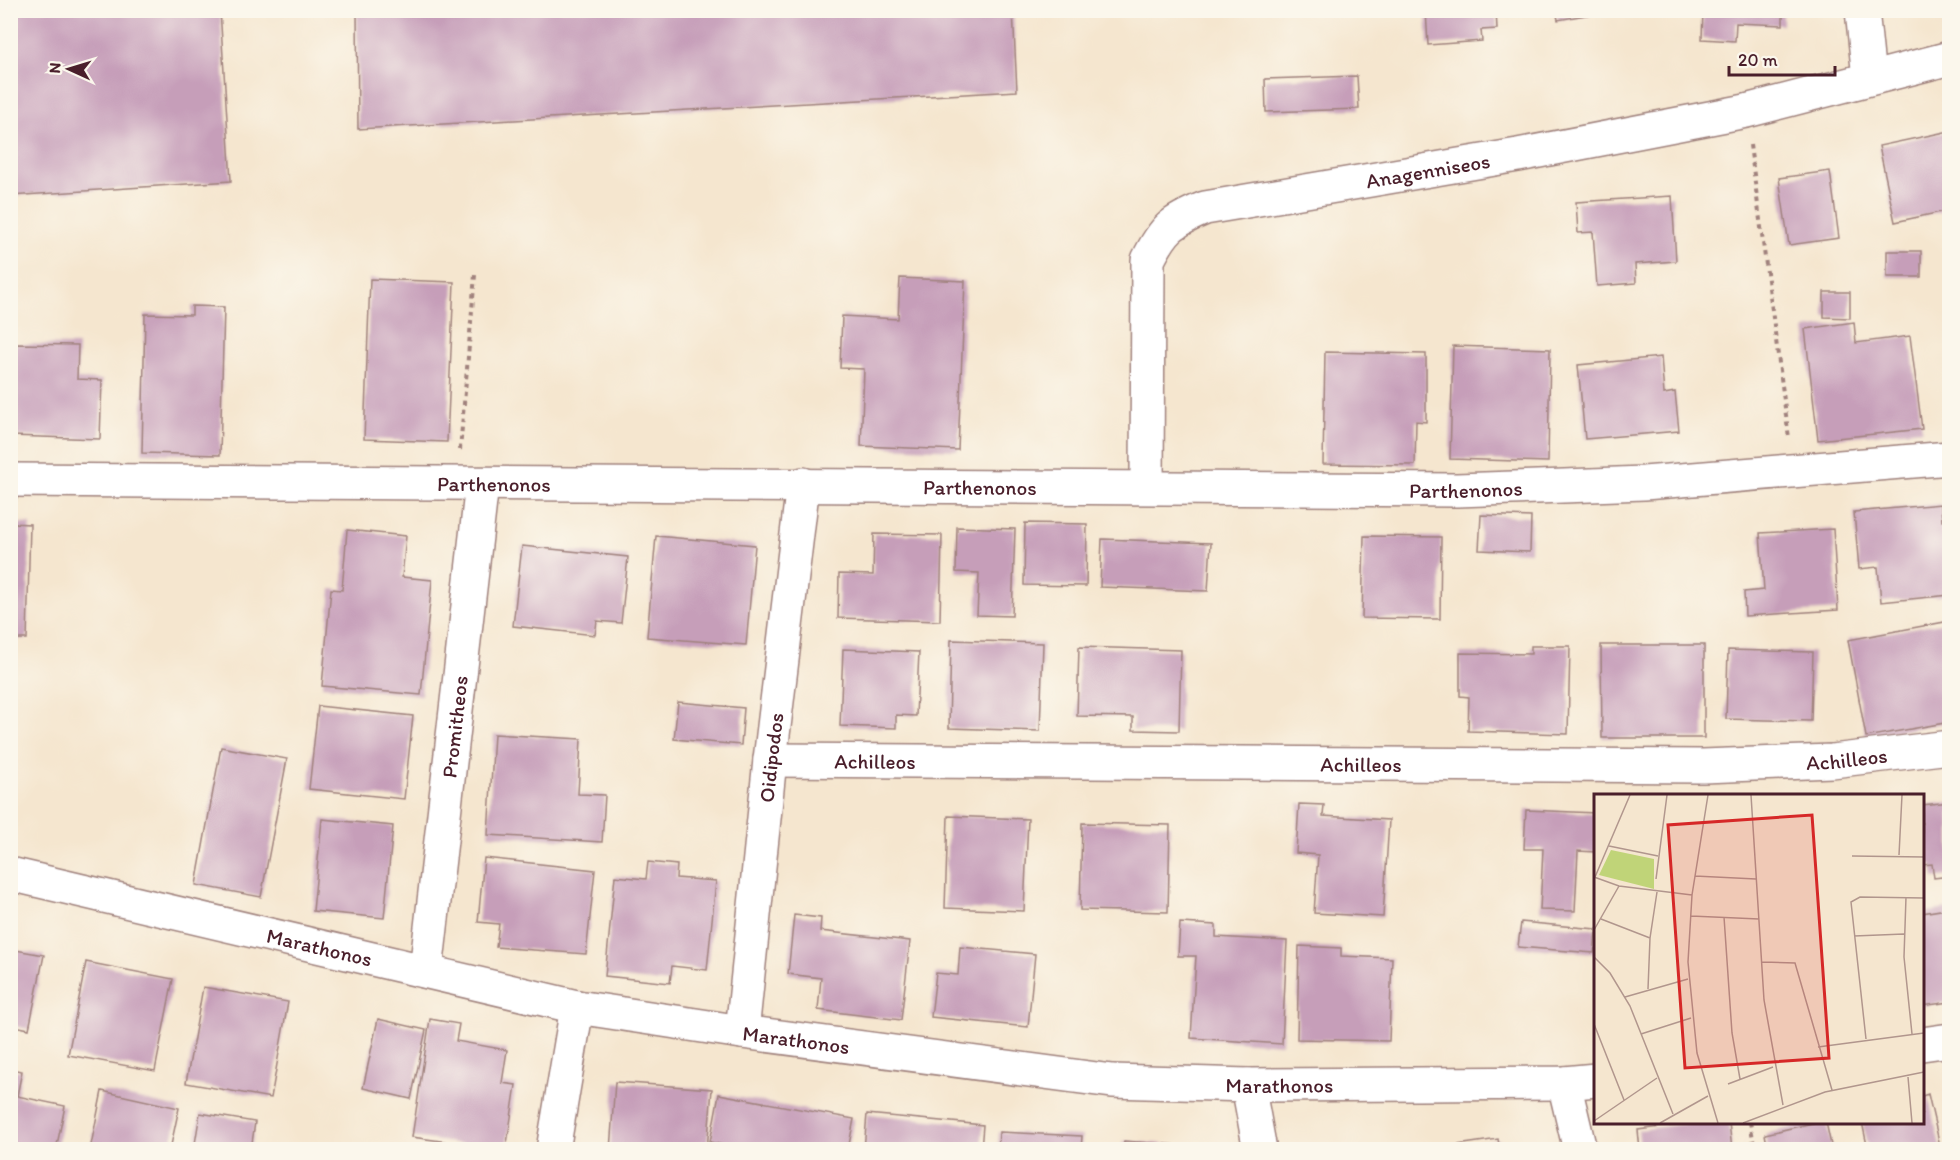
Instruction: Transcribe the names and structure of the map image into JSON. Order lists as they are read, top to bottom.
{
  "streets": {
    "street": [
      "Anagenniseos",
      "Parthenonos",
      "Promitheos",
      "Oidipodos",
      "Achilleos",
      "Marathonos"
    ]
  },
  "crossings": [
    ["Anagenniseos", "Parthenonos"],
    ["Parthenonos", "Promitheos"],
    ["Parthenonos", "Oidipodos"],
    ["Promitheos", "Marathonos"],
    ["Oidipodos", "Achilleos"],
    ["Oidipodos", "Marathonos"]
  ],
  "scale_bar": "20 m",
  "north": "left"
}
